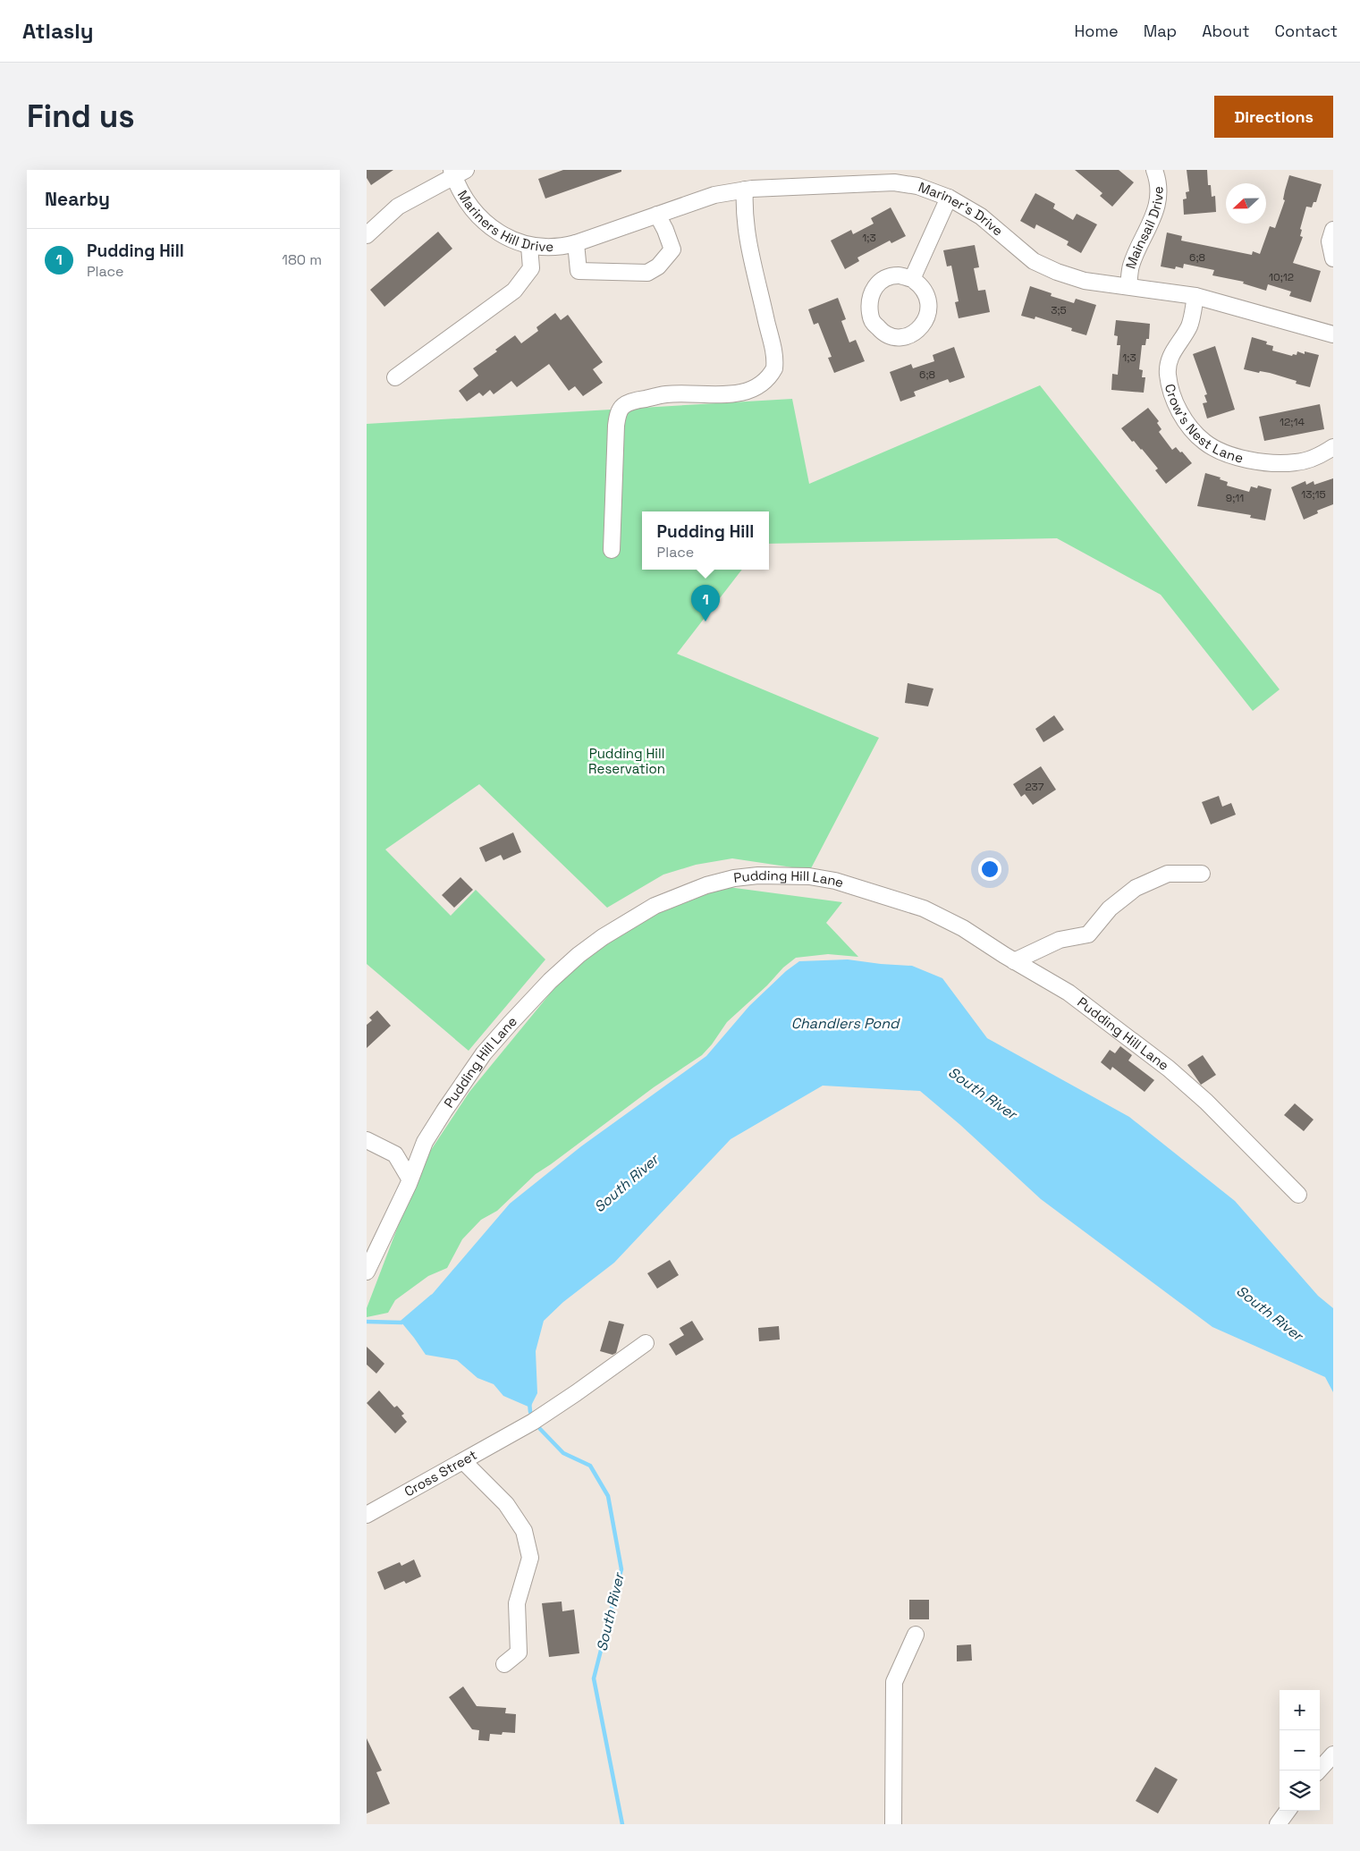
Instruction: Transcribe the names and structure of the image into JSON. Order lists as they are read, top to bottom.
{
  "streets": {
    "street": [
      "Mariner's Drive",
      "Mariners Hill Drive",
      "Mainsail Drive",
      "Crow's Nest Lane",
      "Pudding Hill Lane",
      "Cross Street"
    ]
  },
  "crossings": [
    ["Mariner's Drive", "Mariners Hill Drive"],
    ["Mariner's Drive", "Mainsail Drive"],
    ["Mariner's Drive", "Crow's Nest Lane"]
  ],
  "water": ["Chandlers Pond", "South River"],
  "parks": ["Pudding Hill Reservation"],
  "house_numbers": [
    "1;3",
    "6;8",
    "10;12",
    "3;5",
    "1;3",
    "6;8",
    "12;14",
    "13;15",
    "9;11",
    "237"
  ],
  "north": "left",
  "page": {
    "header": "Atlasly",
    "nav": [
      "Home",
      "Map",
      "About",
      "Contact"
    ],
    "buttons": "Directions",
    "title": "Find us",
    "heading": "Nearby",
    "list": [
      {
        "mark": "1",
        "name": "Pudding Hill",
        "note": "Place",
        "value": "180 m"
      }
    ],
    "popup": ["Pudding Hill", "Place"],
    "pins": "1",
    "map_buttons": ["+", "−"]
  }
}
